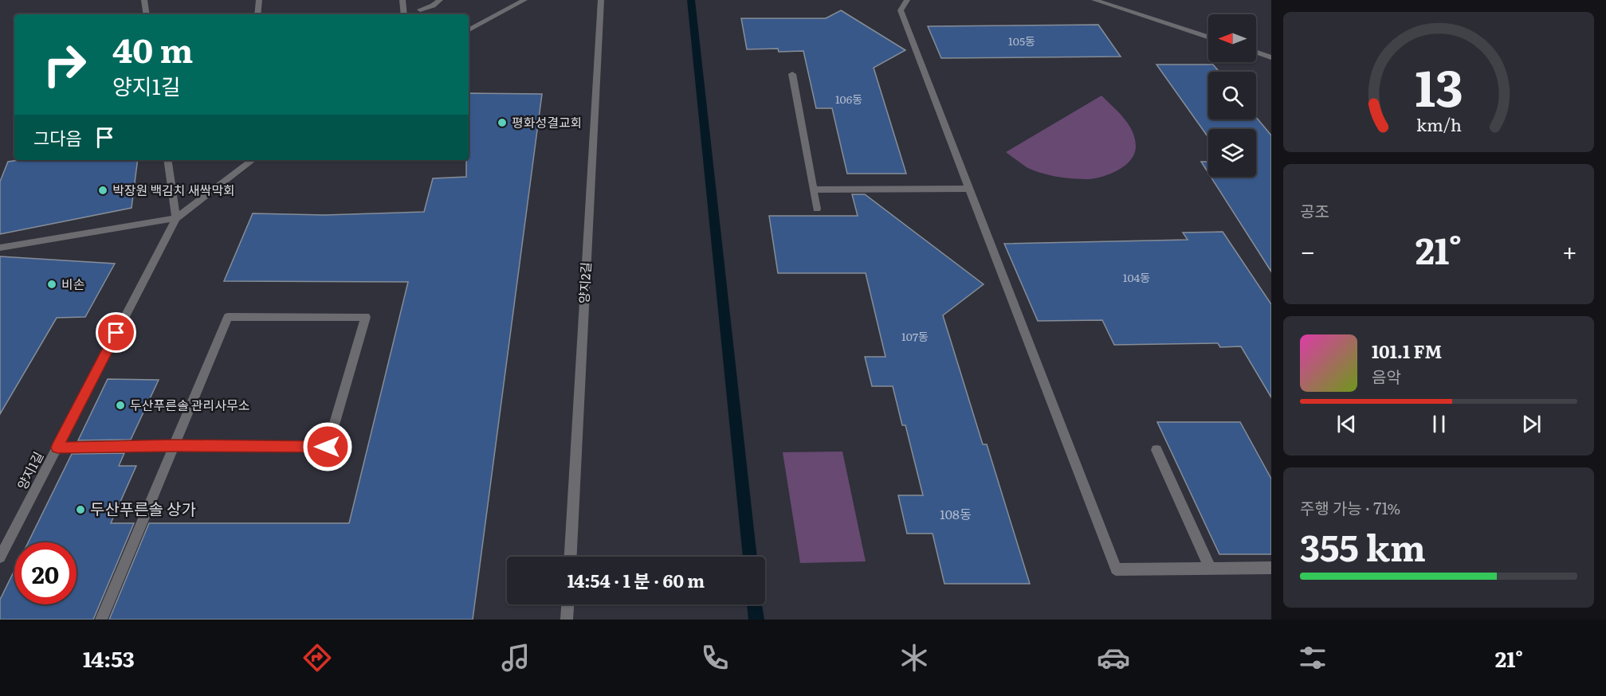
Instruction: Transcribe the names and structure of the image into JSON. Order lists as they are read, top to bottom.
{
  "streets": {
    "street": ["양지2길", "양지1길"]
  },
  "places": [
    "평화성결교회",
    "박장원 백김치 새싹막회",
    "비손",
    "두산푸른솔 관리사무소",
    "두산푸른솔 상가"
  ],
  "house_numbers": [
    "105동",
    "106동",
    "104동",
    "107동",
    "108동"
  ],
  "north": "left",
  "page": {
    "turn": ["40 m", "양지1길"],
    "then": "그다음",
    "tile": [
      "공조",
      ["주행 가능 · 71%", "355 km"]
    ],
    "heat": ["−", "21°", "+"],
    "song": ["101.1 FM", "음악"],
    "limit": "20",
    "trip": "14:54 · 1 분 · 60 m",
    "tabs": ["14:53", "21°"],
    "gauge": ["13", "km/h"]
  }
}
